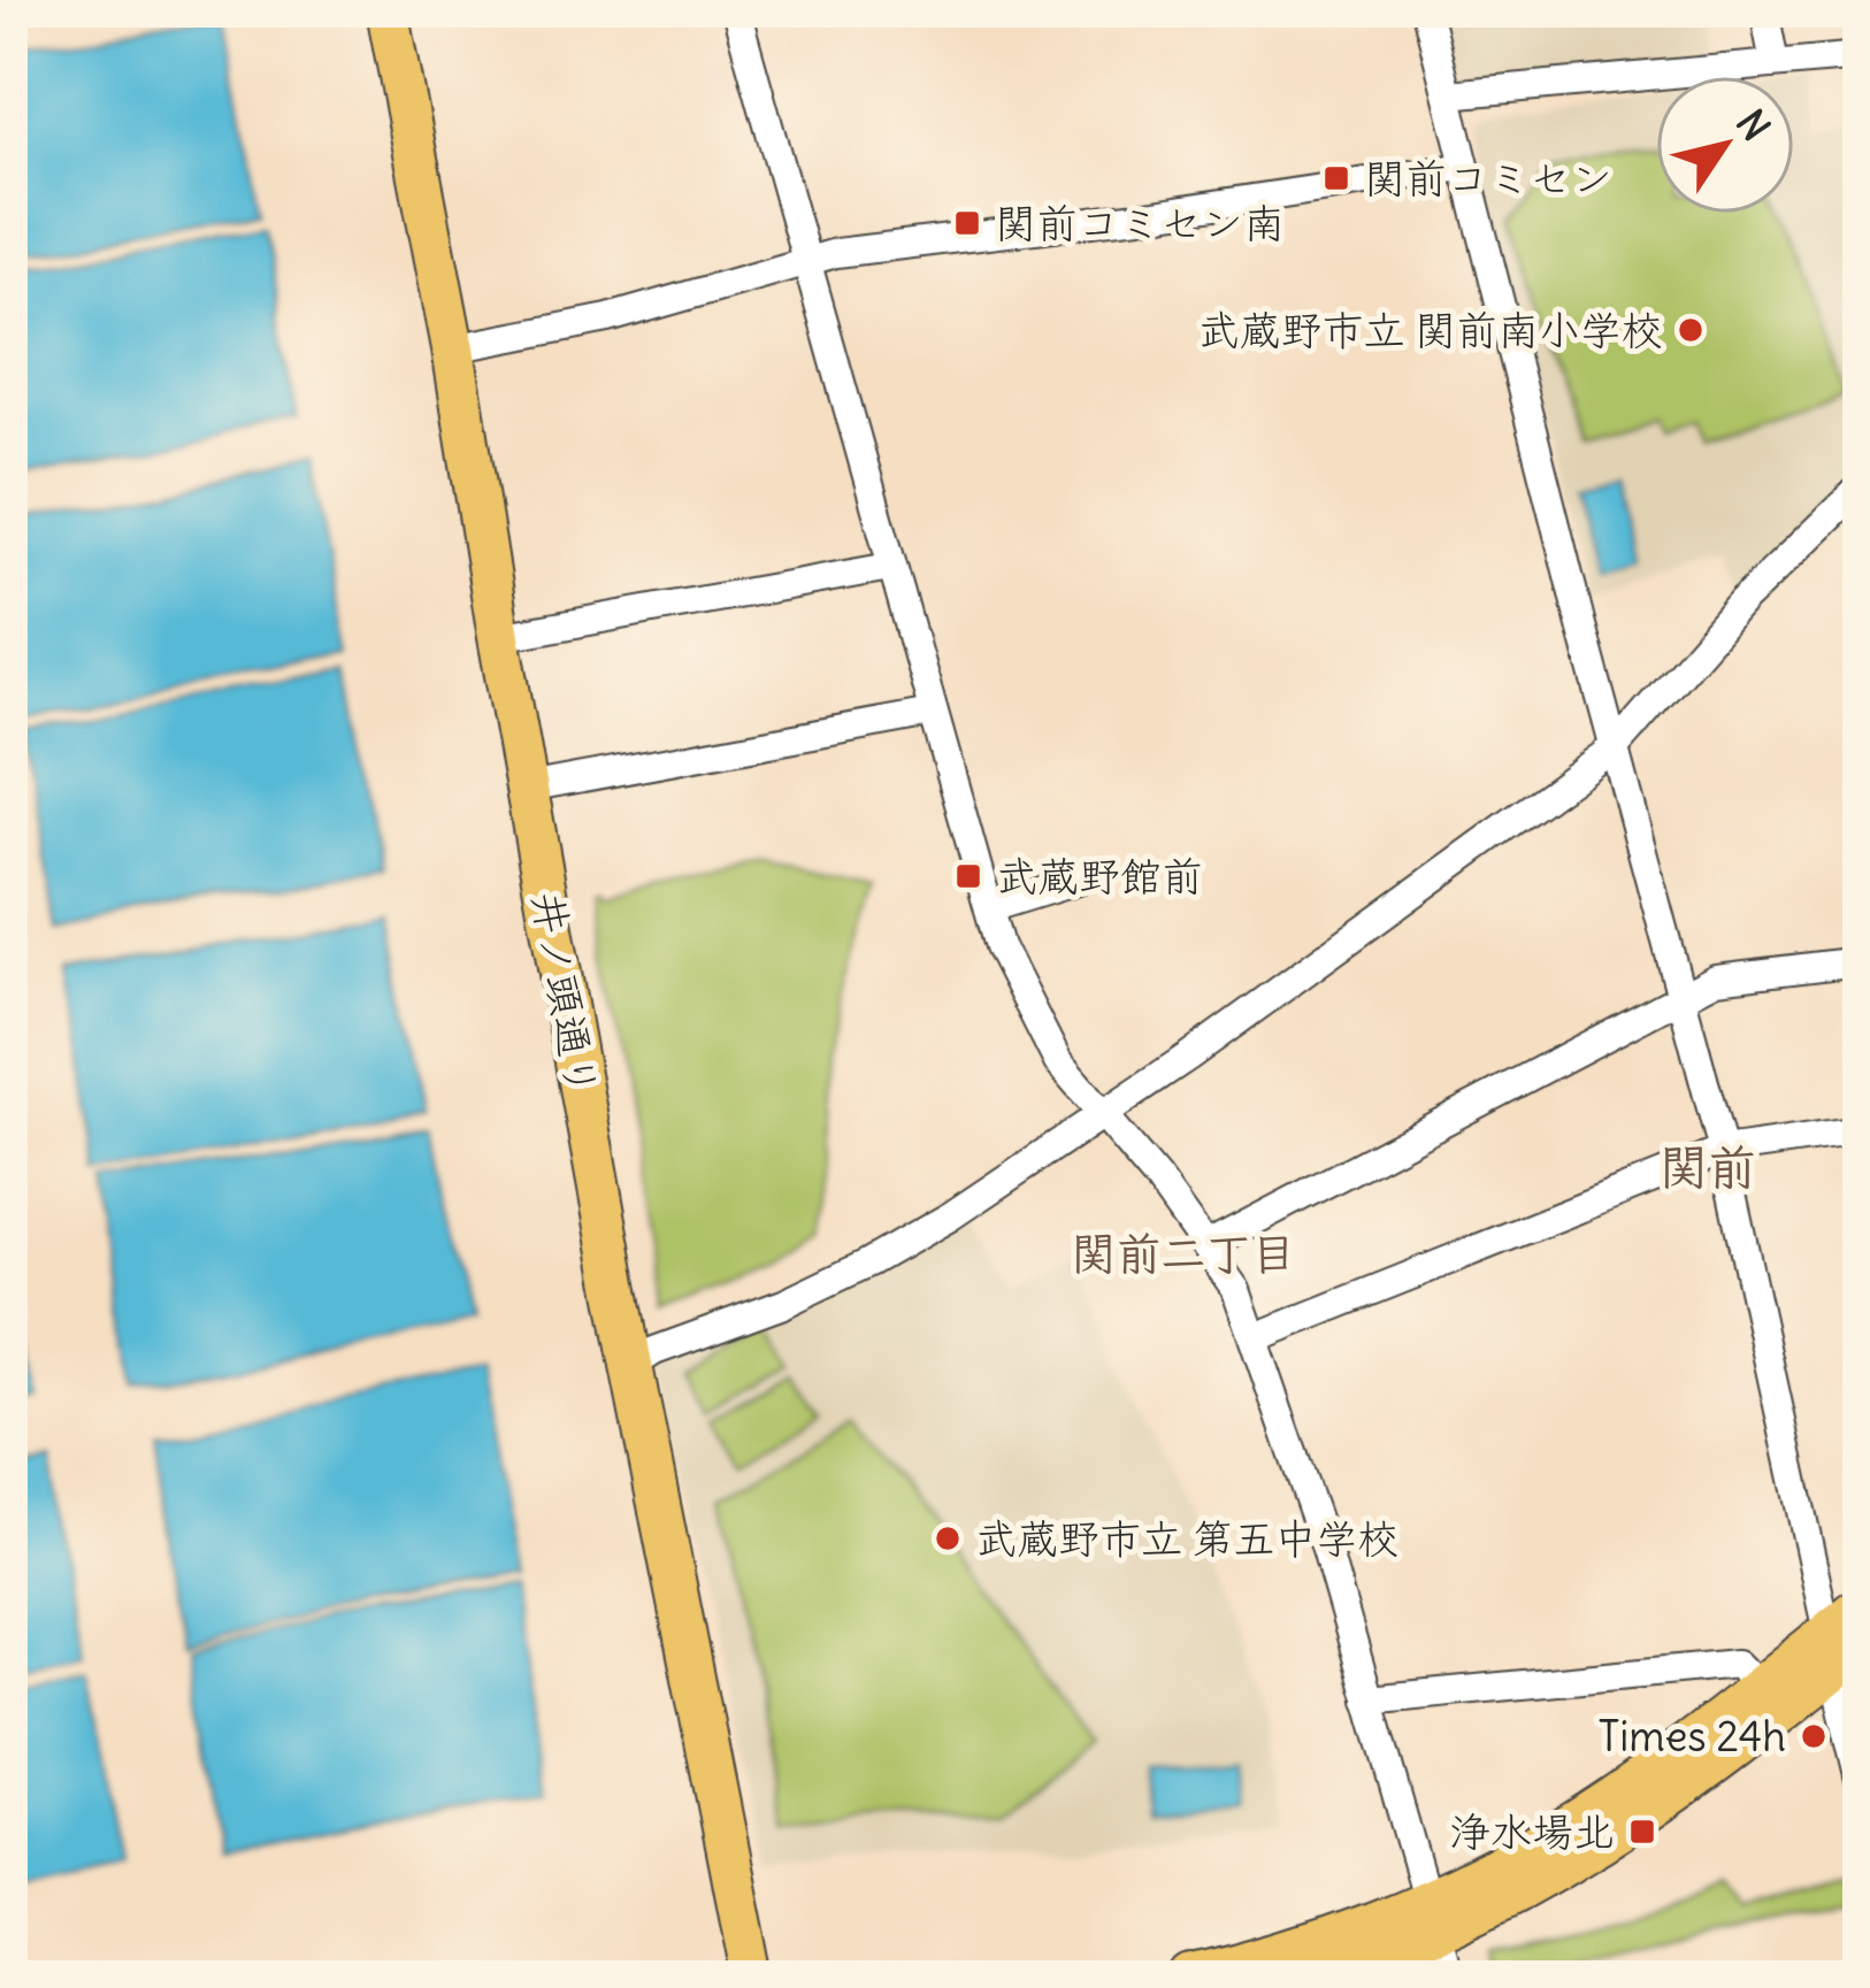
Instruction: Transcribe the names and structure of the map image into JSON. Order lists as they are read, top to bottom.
{
  "streets": {
    "main road": ["井ノ頭通り"]
  },
  "districts": ["関前", "関前二丁目"],
  "places": {
    "transit": [
      "関前コミセン",
      "関前コミセン南",
      "武蔵野館前",
      "浄水場北"
    ],
    "other": ["武蔵野市立 関前南小学校", "武蔵野市立 第五中学校", "Times 24h"]
  },
  "north": "top right"
}
